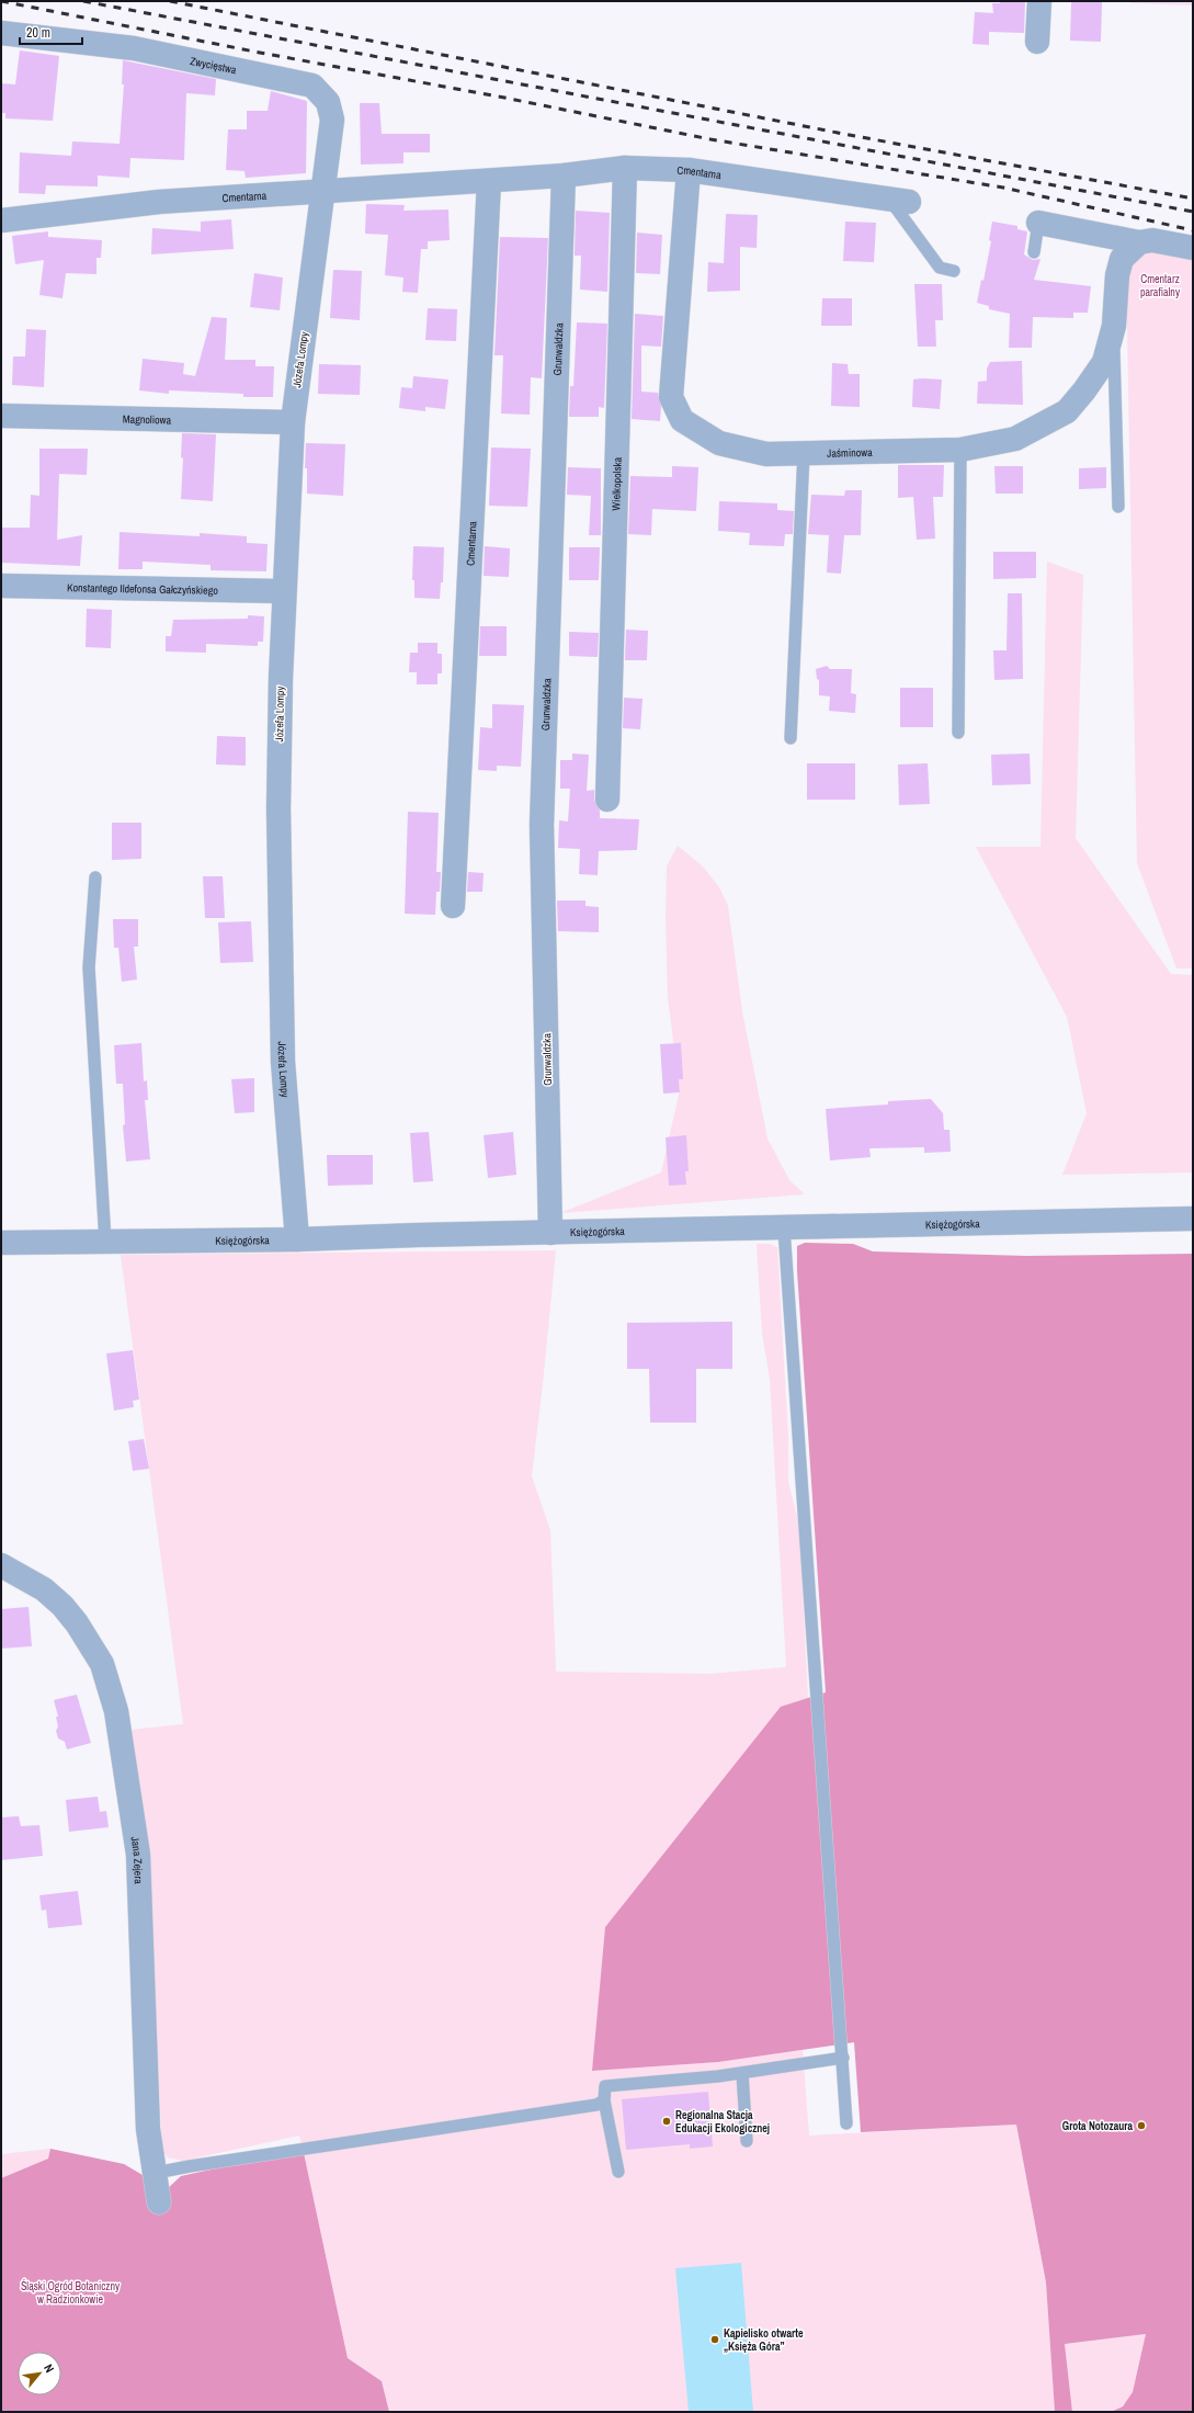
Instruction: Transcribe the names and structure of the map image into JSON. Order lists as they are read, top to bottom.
{
  "streets": {
    "street": [
      "Zwycięstwa",
      "Cmentarna",
      "Grunwaldzka",
      "Józefa Lompy",
      "Magnoliowa",
      "Jaśminowa",
      "Wielkopolska",
      "Konstantego Ildefonsa Gałczyńskiego",
      "Księżogórska",
      "Jana Zejera"
    ]
  },
  "crossings": [
    ["Zwycięstwa", "Cmentarna"],
    ["Zwycięstwa", "Józefa Lompy"],
    ["Cmentarna", "Grunwaldzka"],
    ["Cmentarna", "Józefa Lompy"],
    ["Cmentarna", "Jaśminowa"],
    ["Cmentarna", "Wielkopolska"],
    ["Grunwaldzka", "Księżogórska"],
    ["Józefa Lompy", "Magnoliowa"],
    ["Józefa Lompy", "Konstantego Ildefonsa Gałczyńskiego"],
    ["Józefa Lompy", "Księżogórska"]
  ],
  "parks": ["Cmentarz parafialny", "Śląski Ogród Botaniczny w Radzionkowie"],
  "places": ["Regionalna Stacja Edukacji Ekologicznej", "Grota Notozaura", "Kąpielisko otwarte „Księża Góra”"],
  "scale_bar": "20 m",
  "north": "top right"
}
